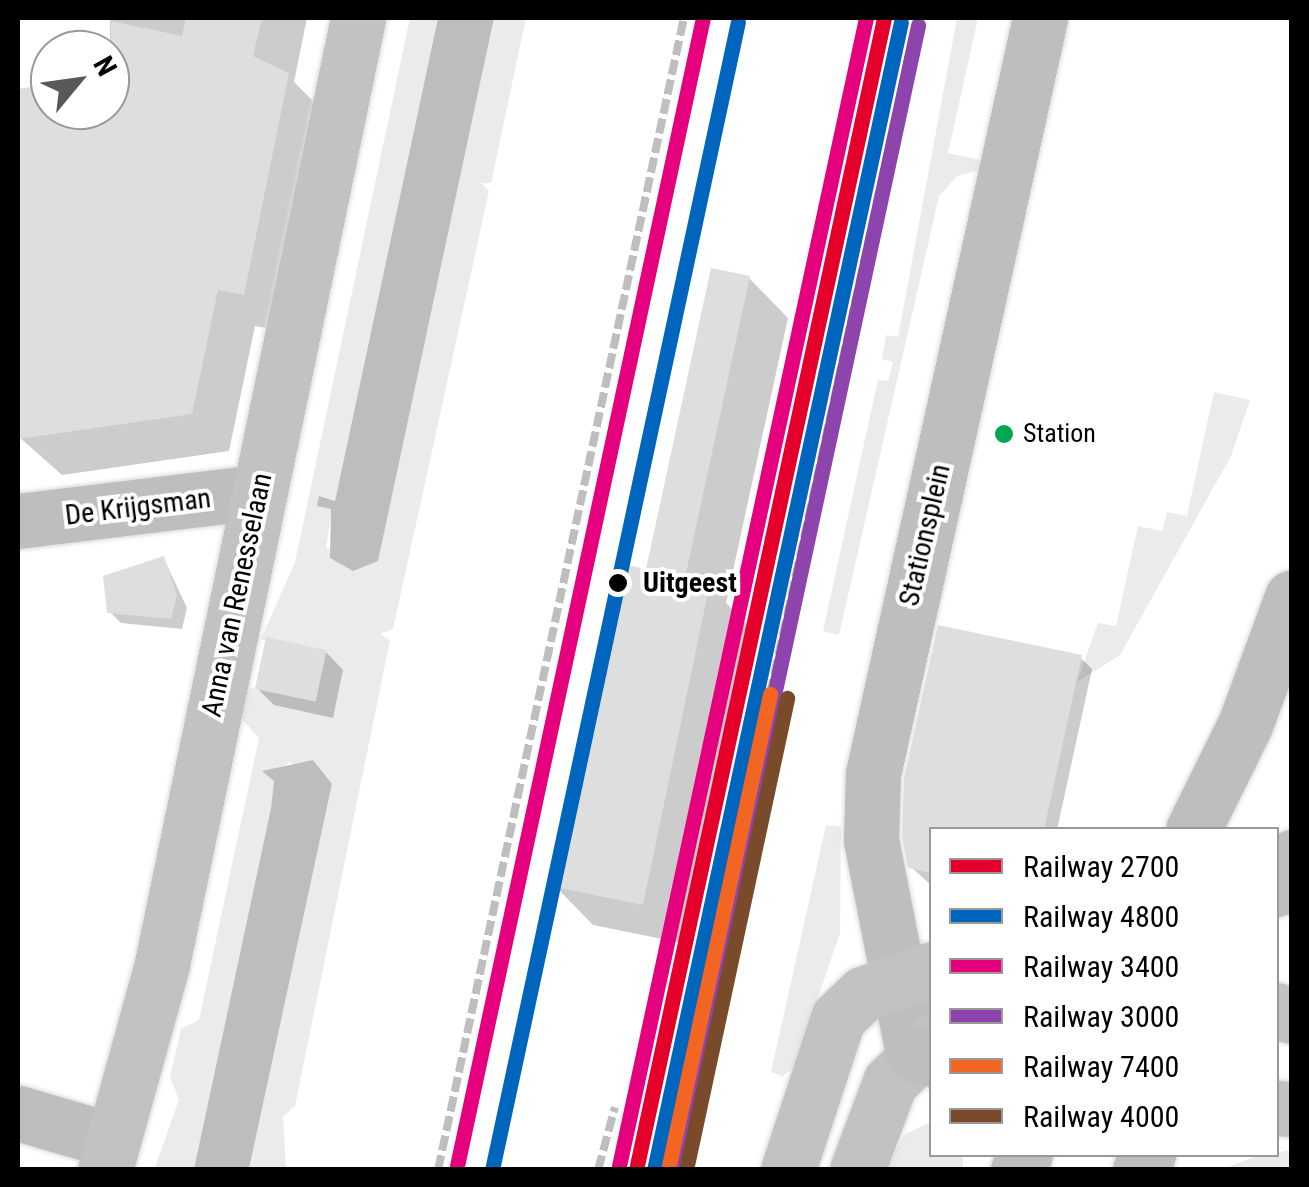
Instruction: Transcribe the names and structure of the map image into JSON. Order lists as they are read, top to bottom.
{
  "streets": {
    "street": ["De Krijgsman", "Stationsplein", "Anna van Renesselaan"]
  },
  "crossings": [
    ["De Krijgsman", "Anna van Renesselaan"]
  ],
  "places": ["Station", "Uitgeest"],
  "lines": [
    "rail line 2700",
    "rail line 3400",
    "rail line 4800",
    "rail line 3000",
    "rail line 7400",
    "rail line 4000"
  ],
  "legend": [
    "Railway 2700",
    "Railway 4800",
    "Railway 3400",
    "Railway 3000",
    "Railway 7400",
    "Railway 4000"
  ],
  "north": "top right"
}
